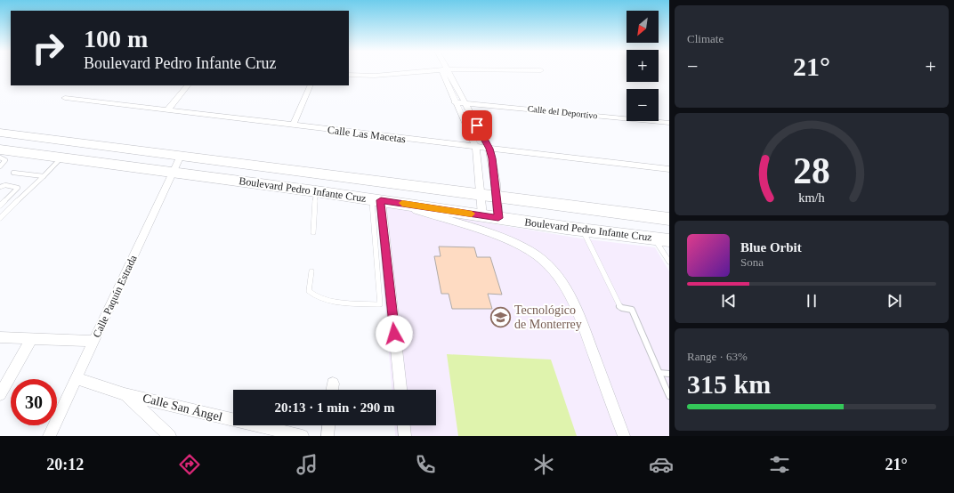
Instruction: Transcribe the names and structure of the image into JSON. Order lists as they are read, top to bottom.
{
  "streets": {
    "highway": ["Boulevard Pedro Infante Cruz"],
    "street": [
      "Calle del Deportivo",
      "Calle Las Macetas",
      "Calle Paquín Estrada",
      "Calle San Ángel"
    ]
  },
  "crossings": [
    ["Boulevard Pedro Infante Cruz", "Calle Paquín Estrada"],
    ["Calle Paquín Estrada", "Calle San Ángel"]
  ],
  "places": {
    "school or university": ["Tecnológico de Monterrey"]
  },
  "north": "bottom left",
  "page": {
    "tile": [
      "Climate",
      ["Range · 63%", "315 km"]
    ],
    "map_buttons": ["+", "−"],
    "turn": ["100 m", "Boulevard Pedro Infante Cruz"],
    "heat": ["−", "21°", "+"],
    "song": ["Blue Orbit", "Sona"],
    "limit": "30",
    "trip": "20:13 · 1 min · 290 m",
    "tabs": ["20:12", "21°"],
    "gauge": ["28", "km/h"]
  }
}
